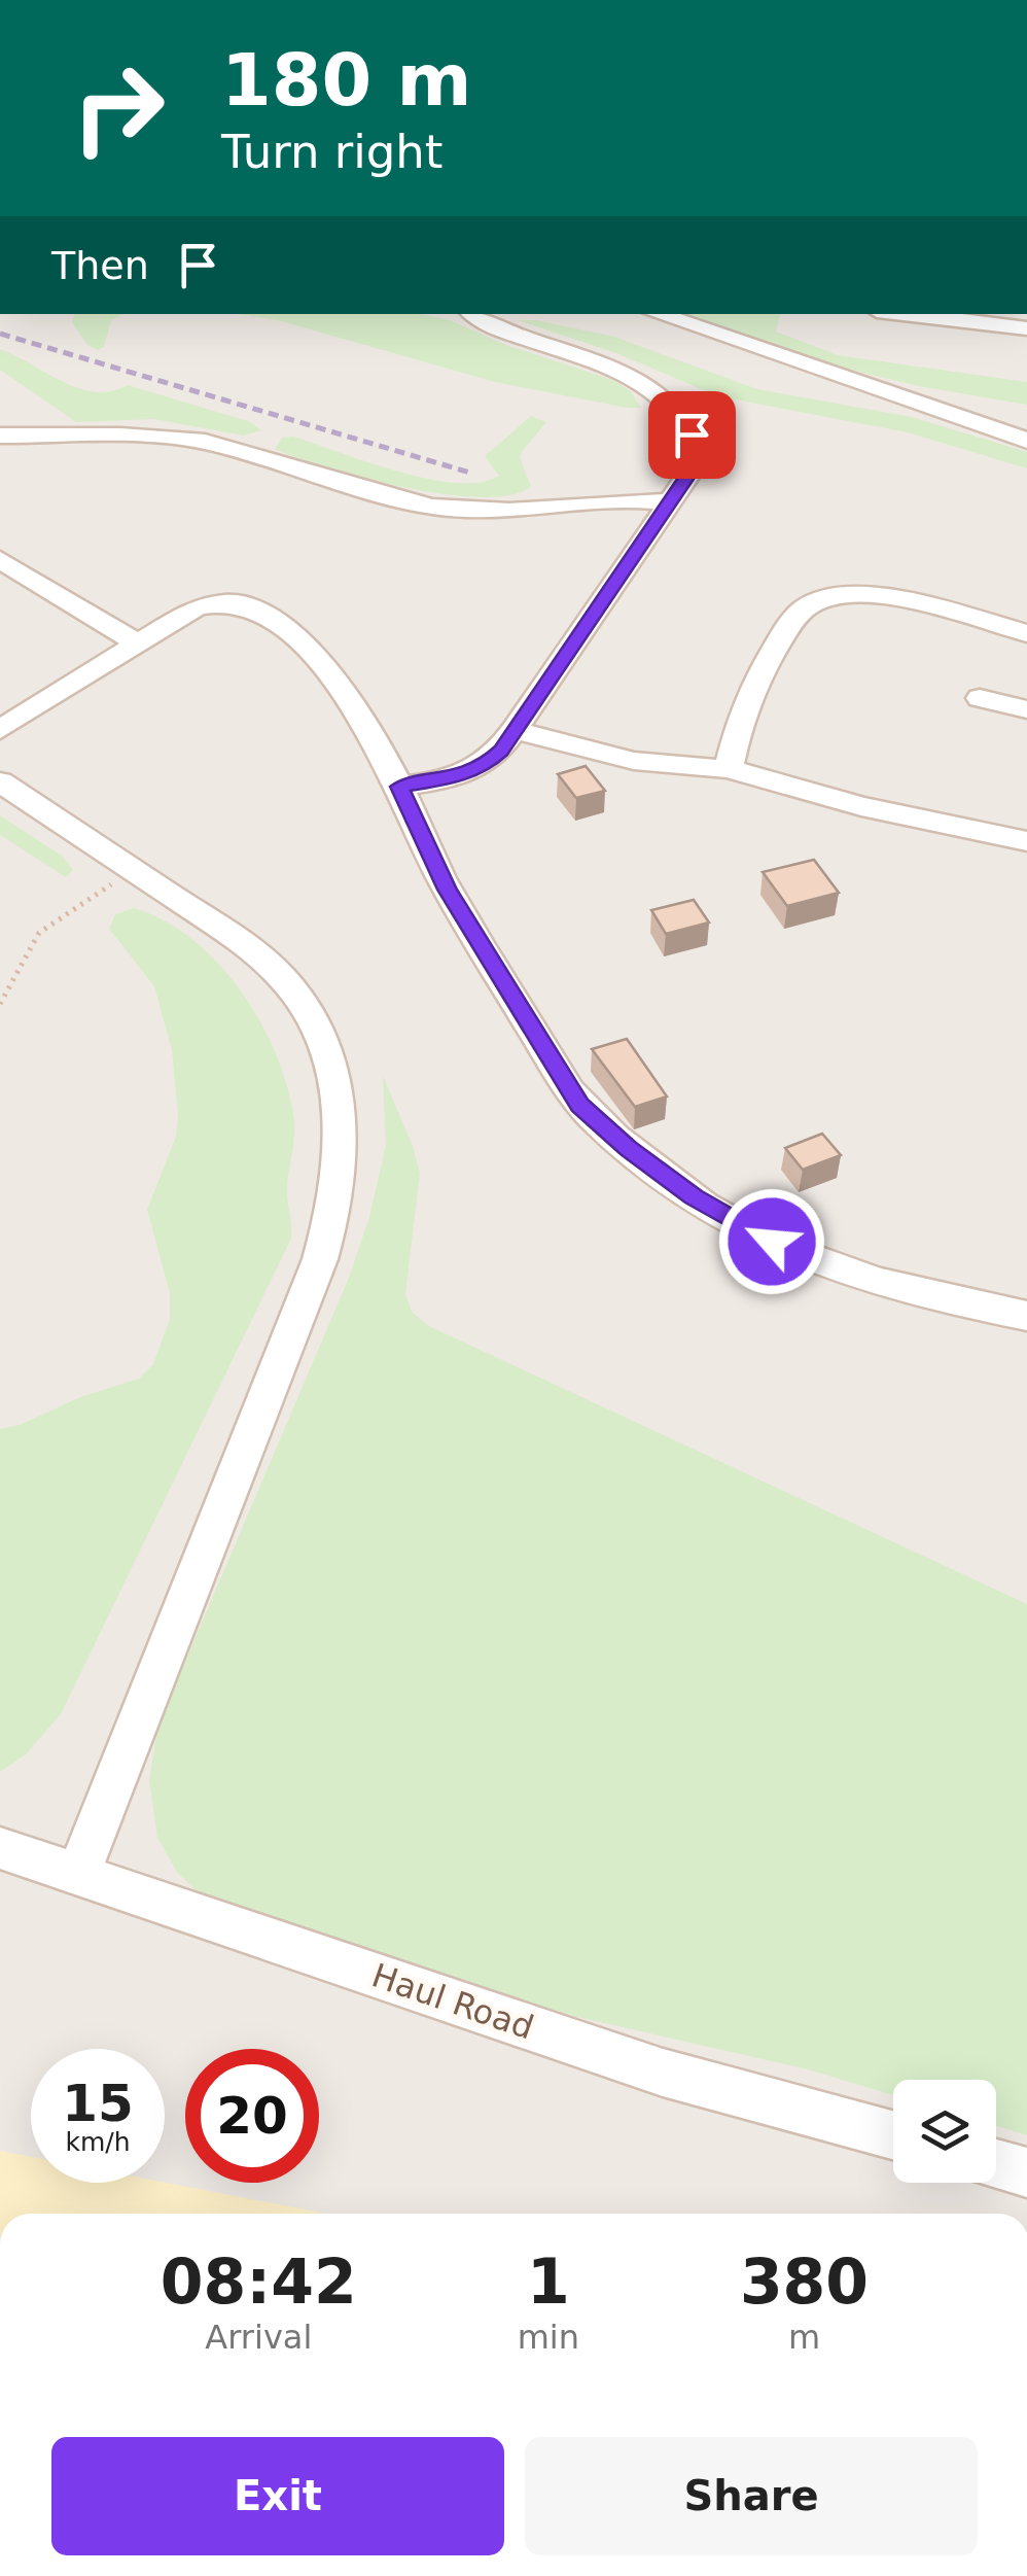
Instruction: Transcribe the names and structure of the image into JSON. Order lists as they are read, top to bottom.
{
  "streets": {
    "lane": ["Haul Road"]
  },
  "page": {
    "turn": ["180 m", "Turn right"],
    "then": "Then",
    "speed": "15 km/h",
    "limit": "20",
    "eta": [
      "08:42",
      "Arrival",
      "1",
      "min",
      "380",
      "m"
    ],
    "buttons": ["Exit", "Share"]
  }
}
